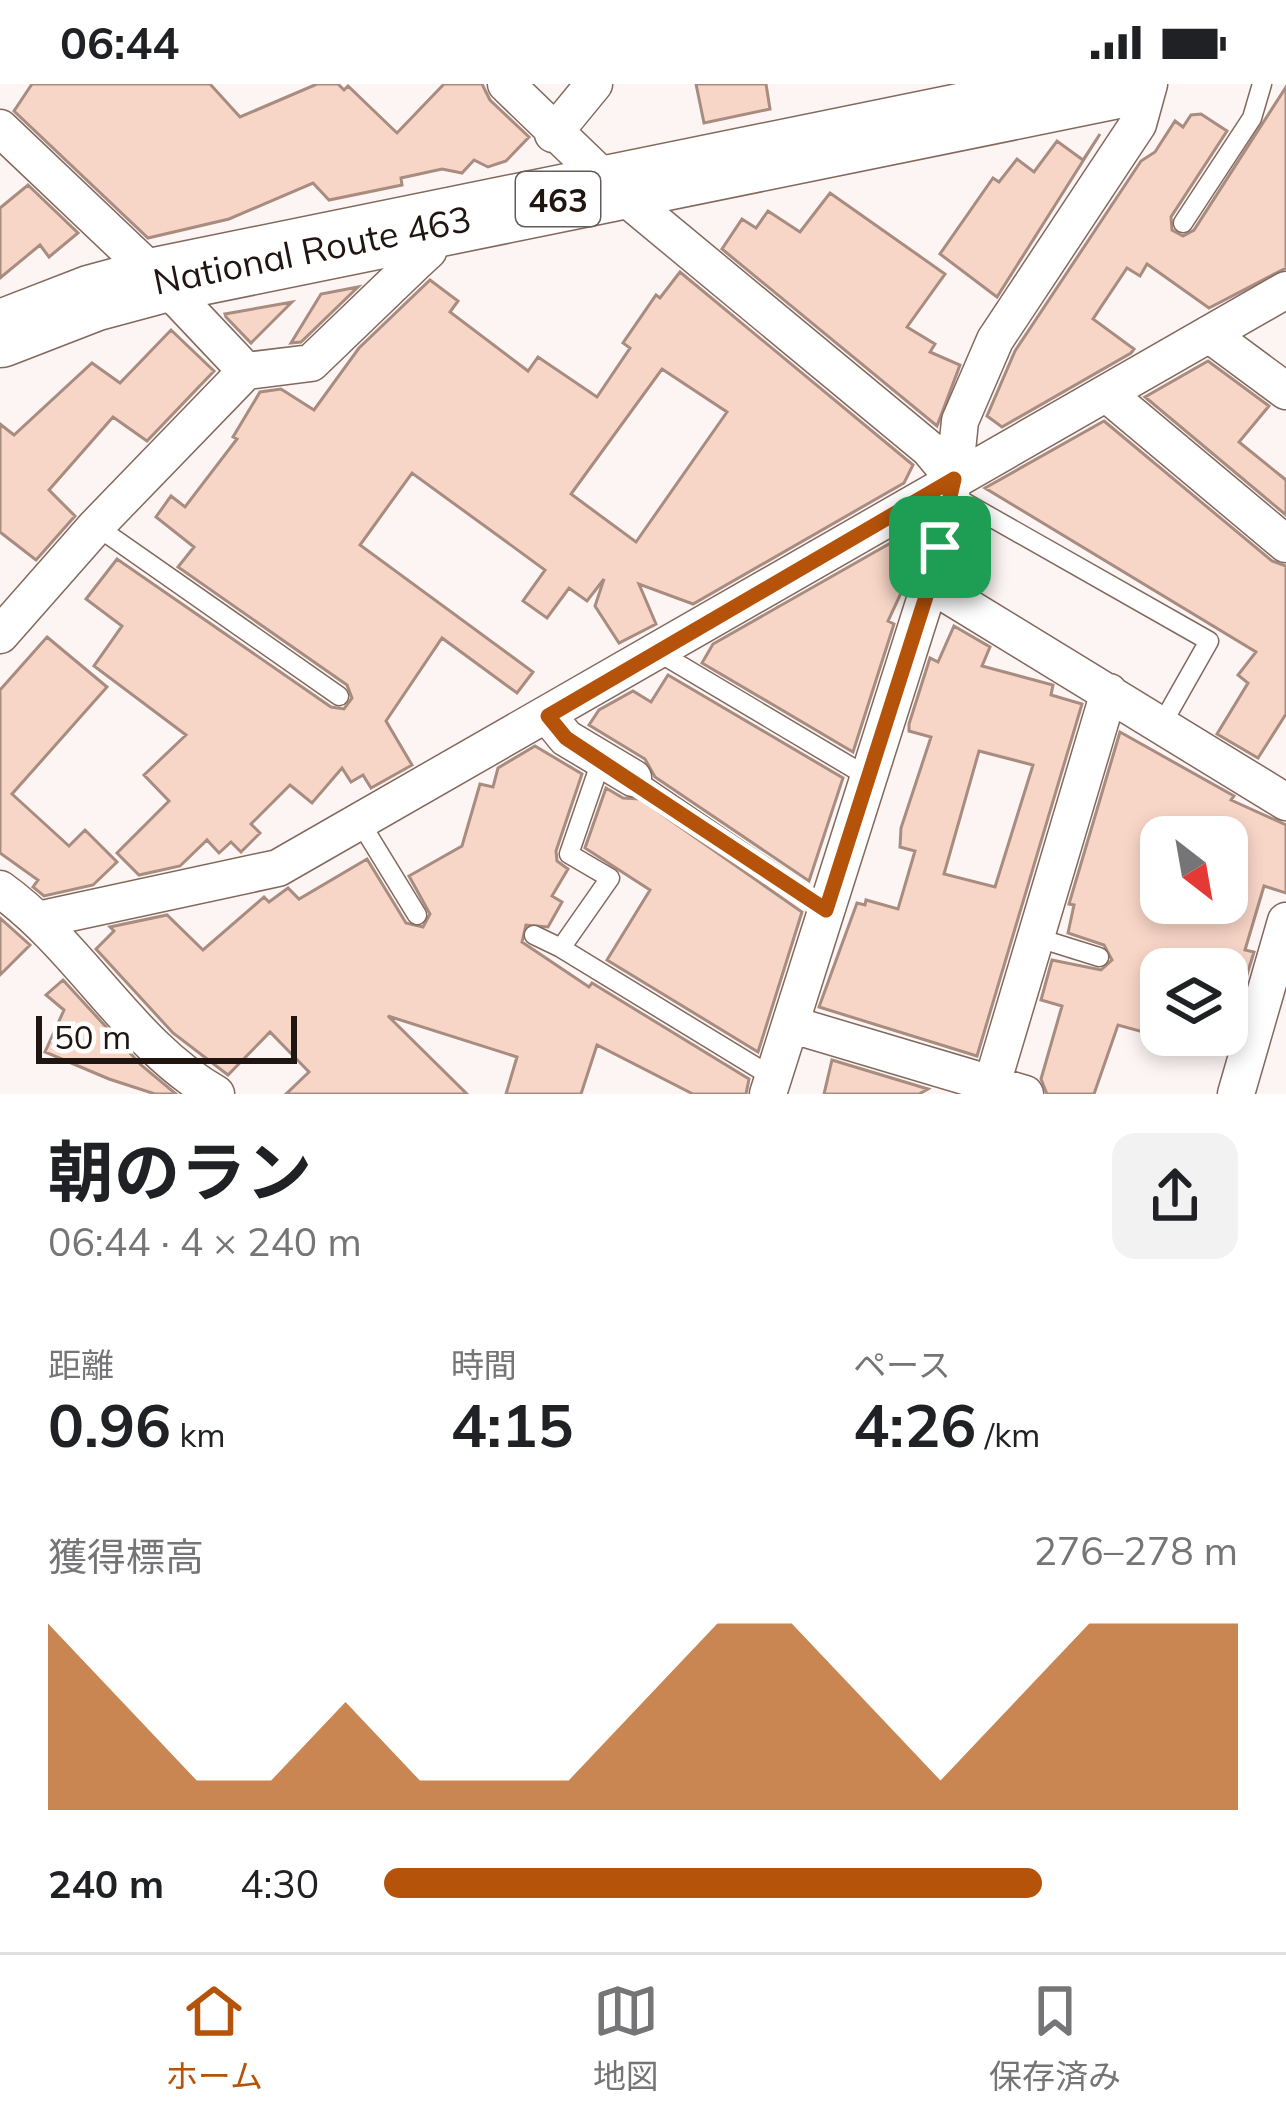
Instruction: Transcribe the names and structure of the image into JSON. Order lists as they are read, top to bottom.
{
  "streets": {
    "highway": ["463", "National Route 463"]
  },
  "scale_bar": "50 m",
  "north": "bottom right",
  "page": {
    "status": "06:44",
    "scale": "50 m",
    "heading": ["朝のラン", "06:44 · 4 × 240 m"],
    "stats": [
      ["距離", "0.96 km"],
      ["時間", "4:15"],
      ["ペース", "4:26 /km"]
    ],
    "chart": ["獲得標高", "276–278 m"],
    "list": [
      {
        "name": "240 m",
        "note": "4:30"
      }
    ],
    "tabs": ["ホーム", "地図", "保存済み"]
  }
}
